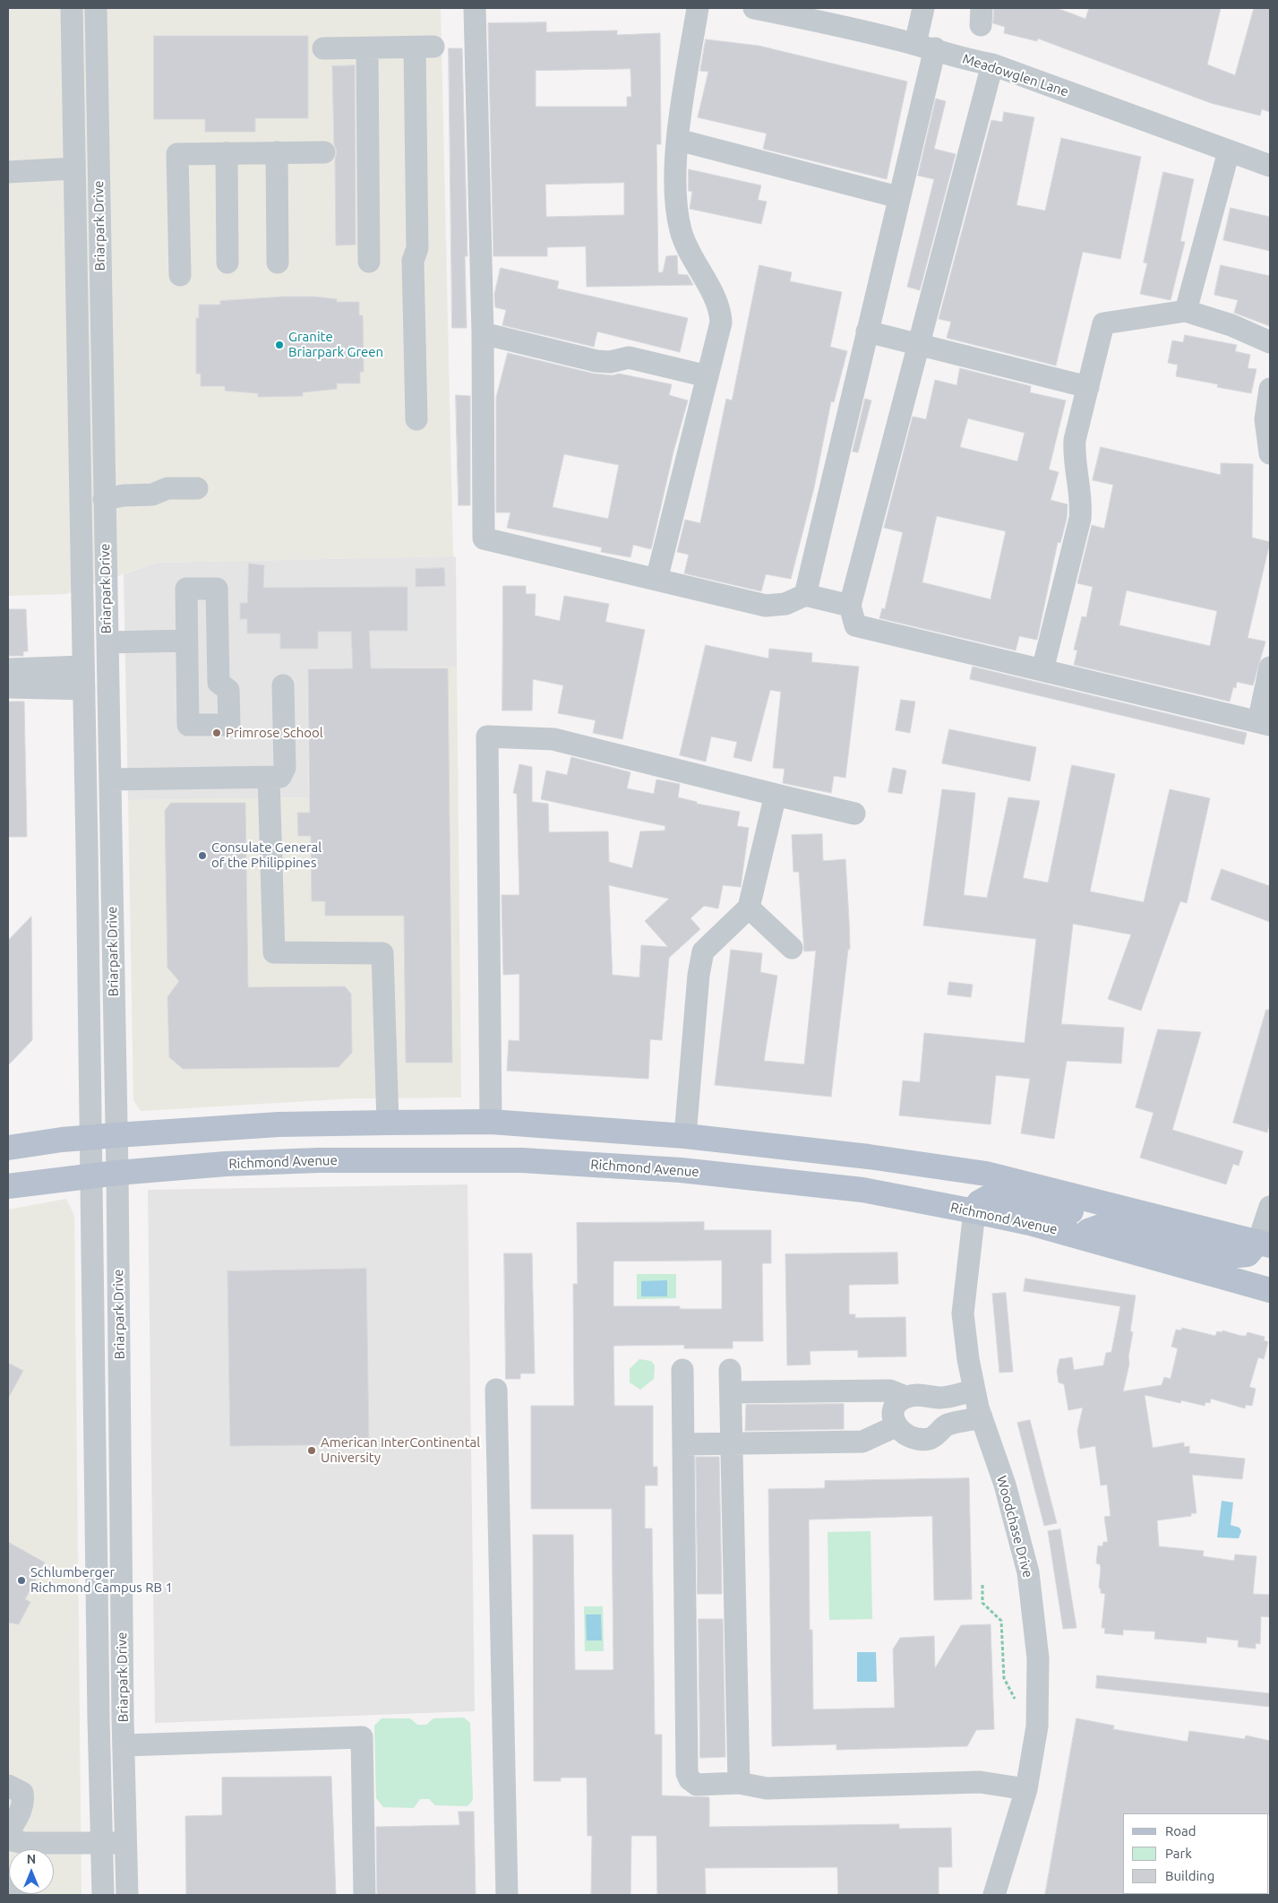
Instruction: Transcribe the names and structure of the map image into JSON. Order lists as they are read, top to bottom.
{
  "streets": {
    "main road": ["Richmond Avenue"],
    "street": ["Meadowglen Lane", "Briarpark Drive", "Woodchase Drive"]
  },
  "crossings": [
    ["Briarpark Drive", "Richmond Avenue"],
    ["Richmond Avenue", "Woodchase Drive"]
  ],
  "places": [
    "Granite Briarpark Green",
    "Primrose School",
    "Consulate General of the Philippines",
    "American InterContinental University",
    "Schlumberger Richmond Campus RB 1"
  ],
  "legend": ["Road", "Park", "Building"],
  "north": "top"
}
